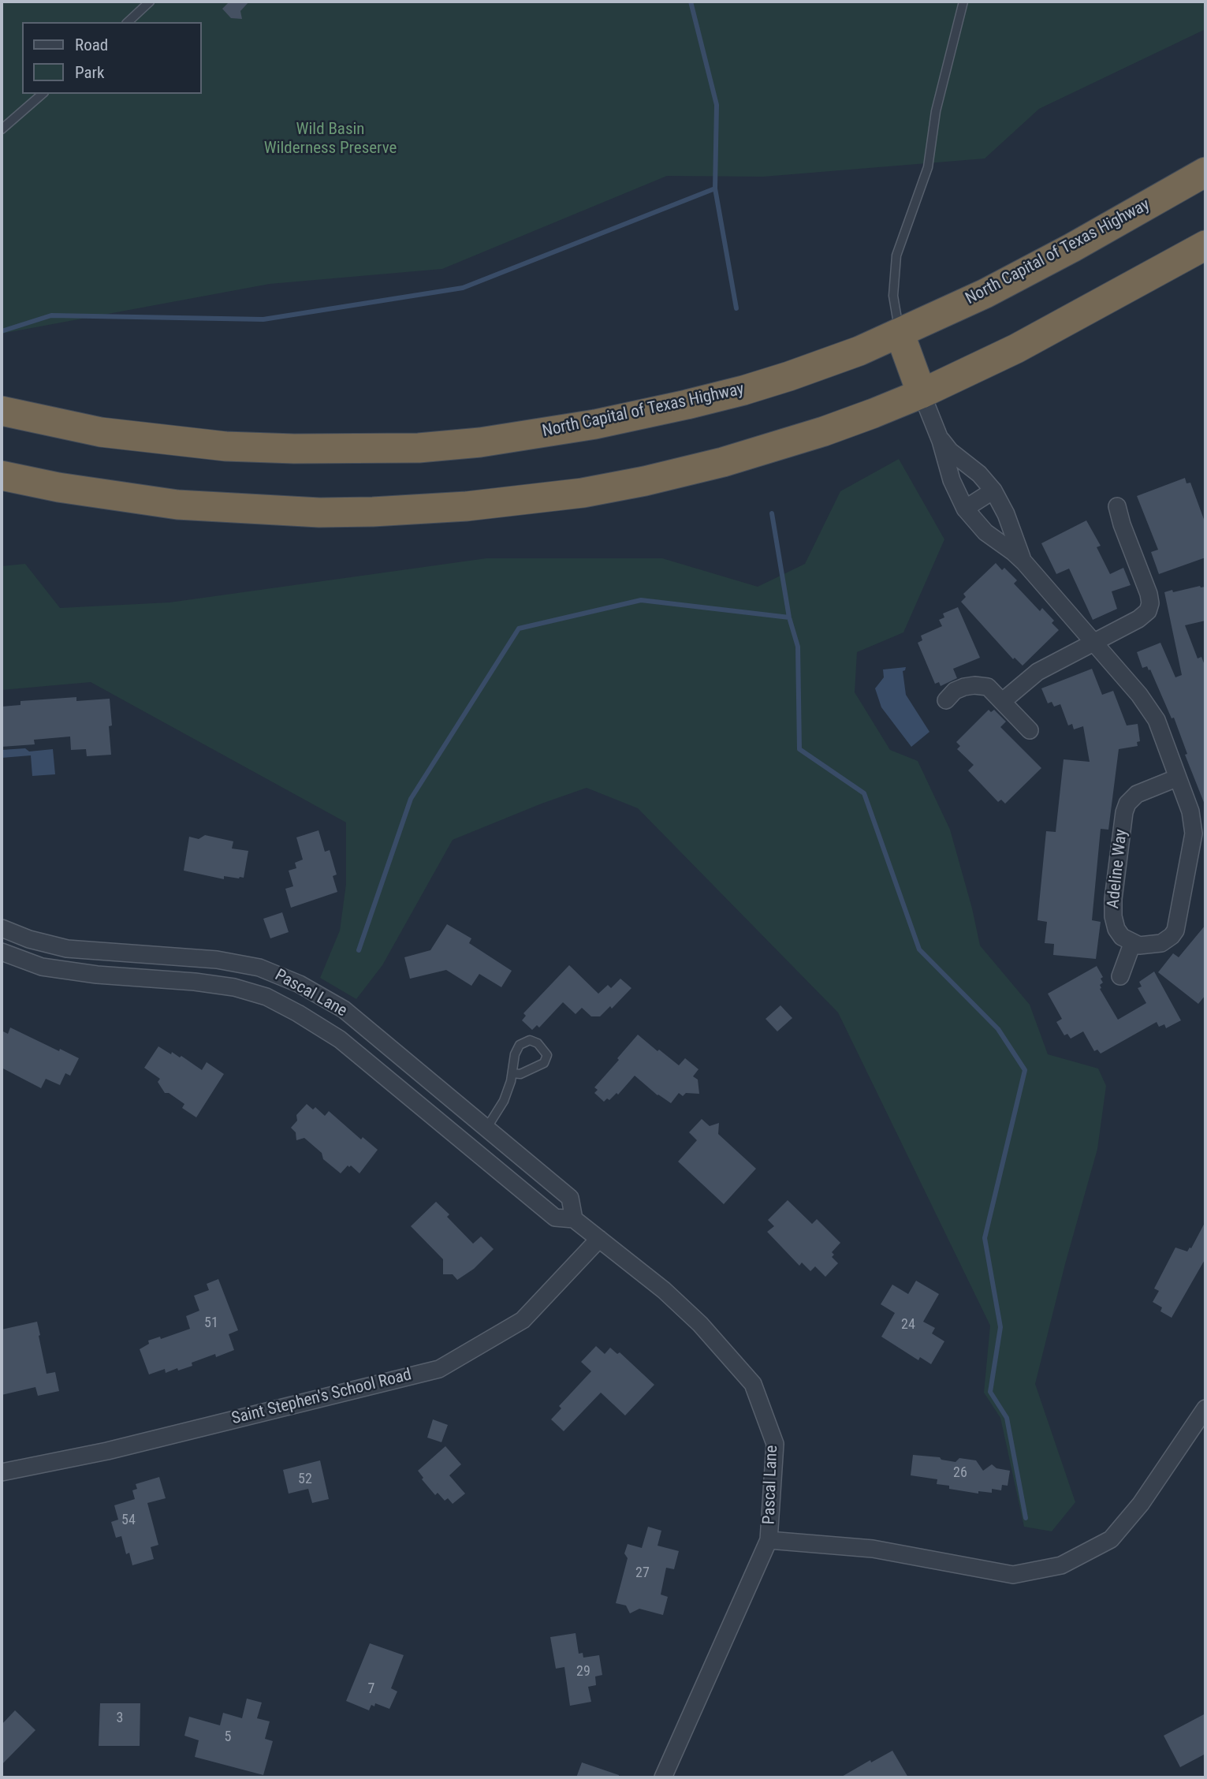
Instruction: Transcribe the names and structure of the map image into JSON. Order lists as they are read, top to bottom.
{
  "streets": {
    "highway": ["North Capital of Texas Highway"],
    "street": ["Adeline Way", "Pascal Lane", "Saint Stephen's School Road"]
  },
  "crossings": [
    ["Pascal Lane", "Saint Stephen's School Road"]
  ],
  "parks": ["Wild Basin Wilderness Preserve"],
  "house_numbers": [
    "51",
    "24",
    "26",
    "52",
    "54",
    "27",
    "29",
    "7",
    "3",
    "5"
  ],
  "legend": ["Road", "Park"]
}
